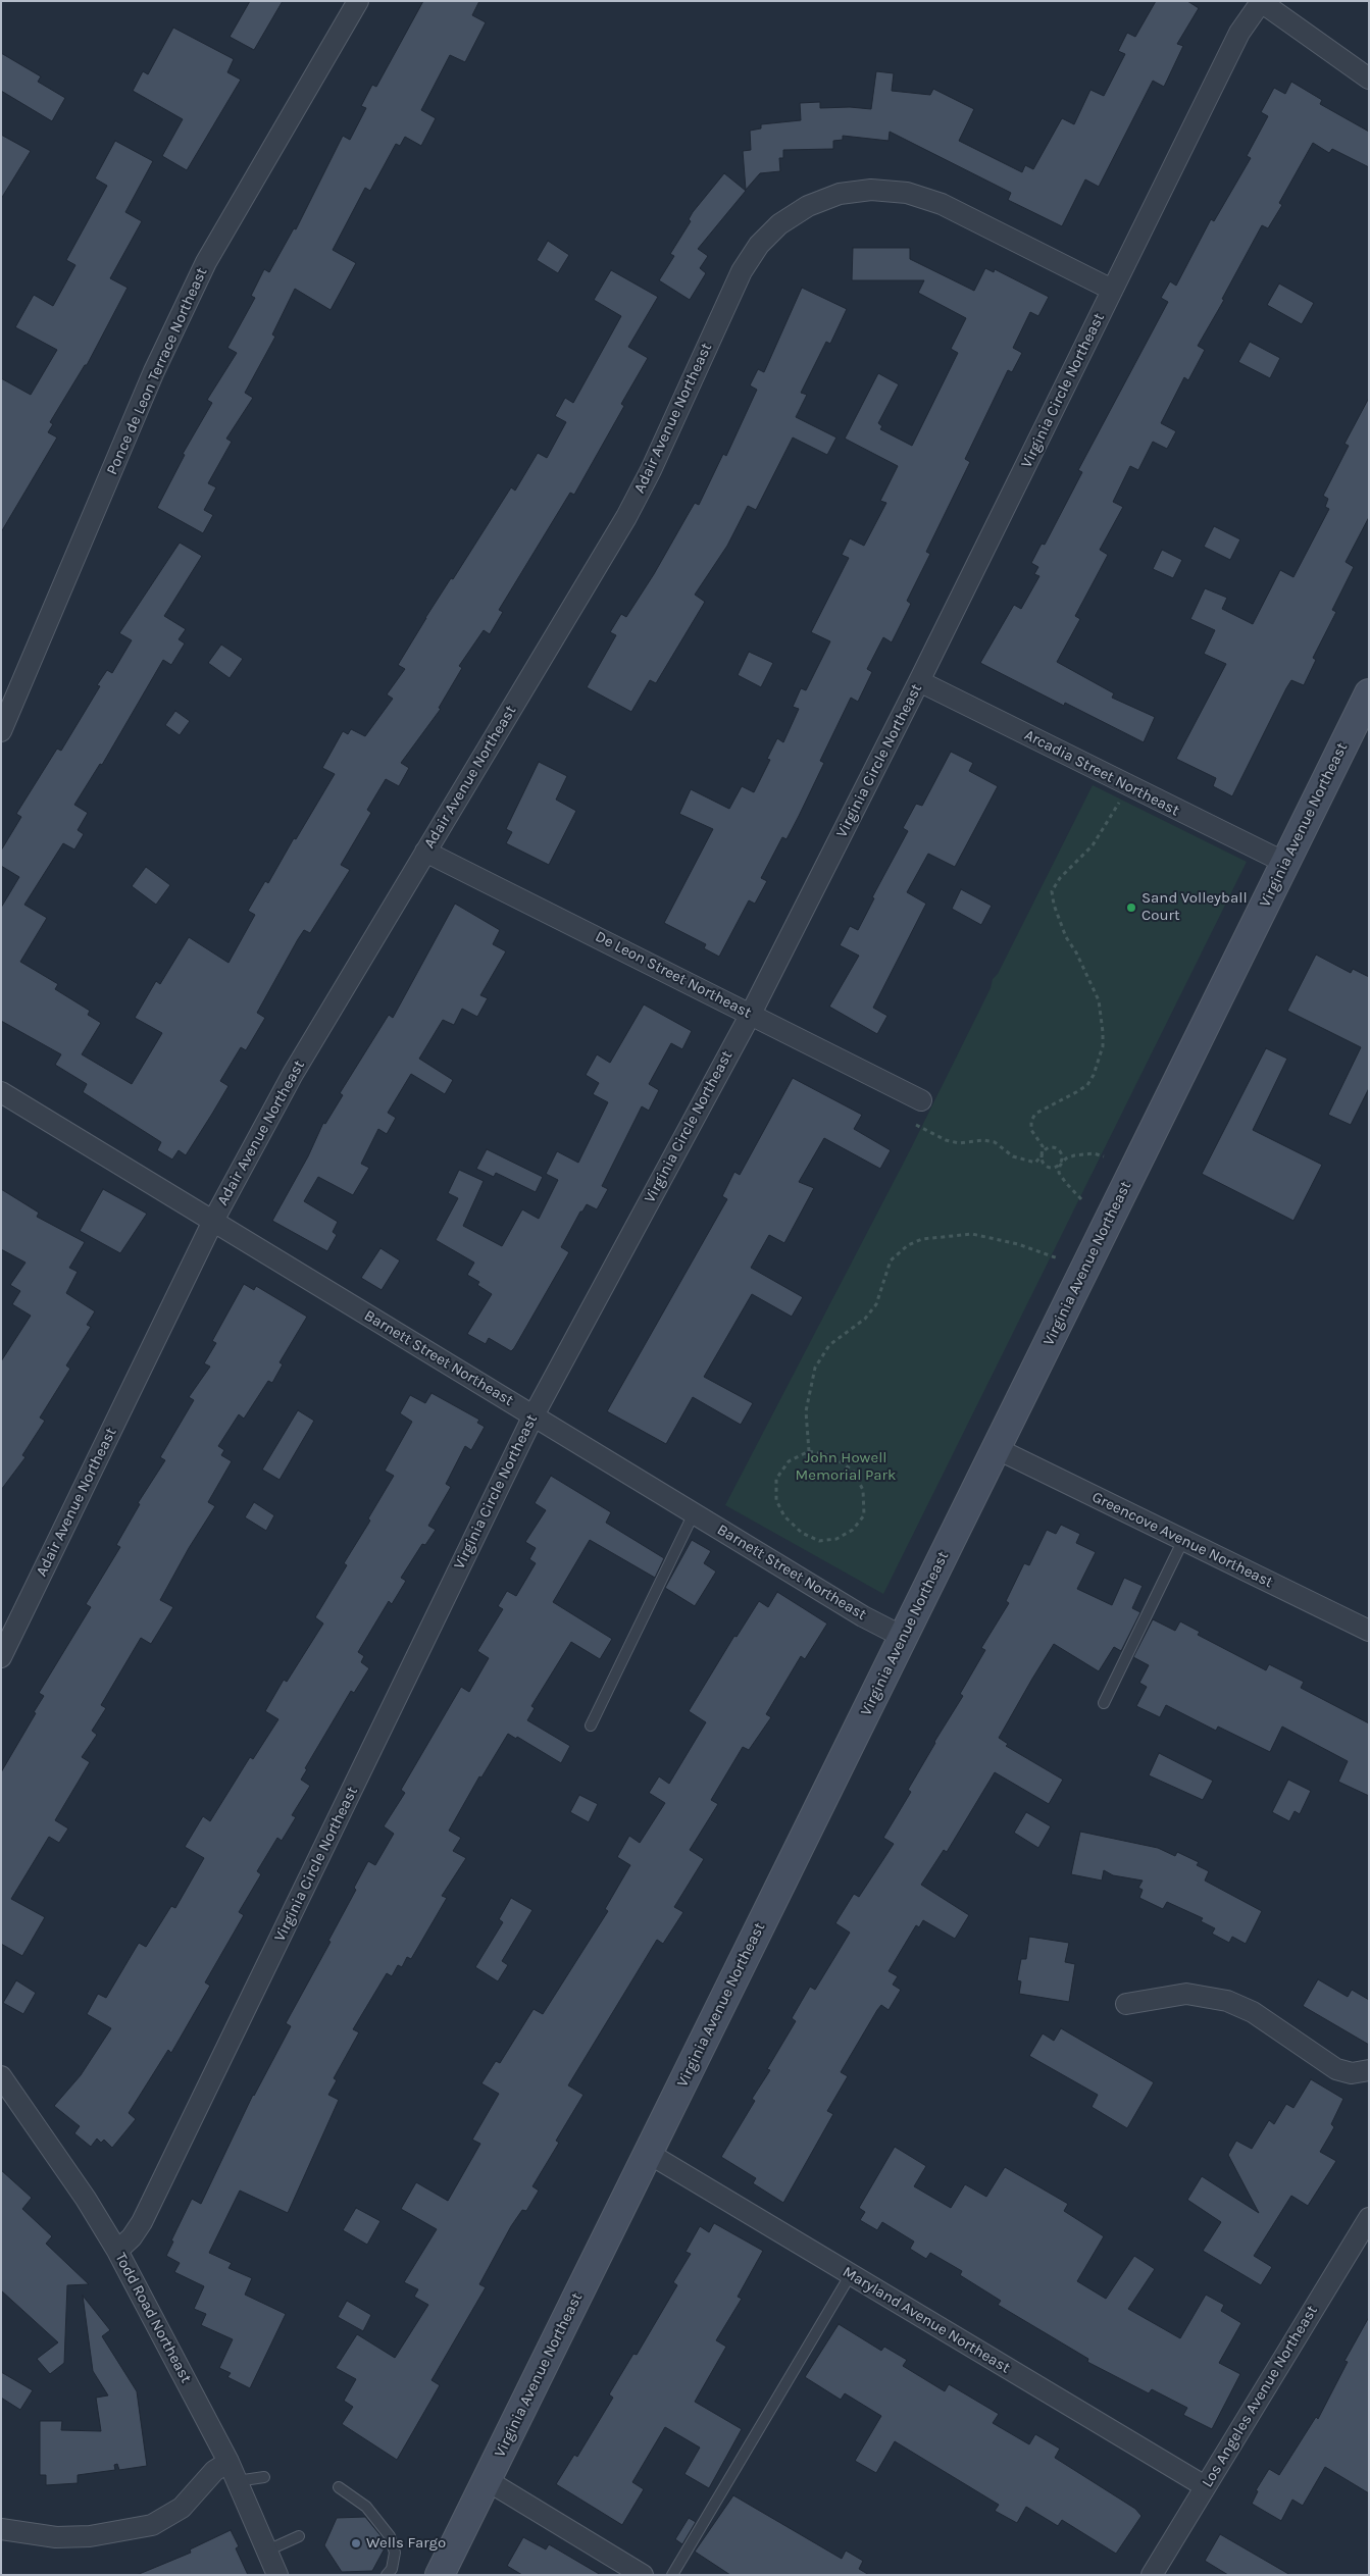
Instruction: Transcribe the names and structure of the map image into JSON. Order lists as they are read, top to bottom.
{
  "streets": {
    "street": [
      "Ponce de Leon Terrace Northeast",
      "Virginia Circle Northeast",
      "Adair Avenue Northeast",
      "Arcadia Street Northeast",
      "Virginia Avenue Northeast",
      "De Leon Street Northeast",
      "Barnett Street Northeast",
      "Greencove Avenue Northeast",
      "Todd Road Northeast",
      "Maryland Avenue Northeast",
      "Los Angeles Avenue Northeast"
    ]
  },
  "crossings": [
    ["Virginia Circle Northeast", "Adair Avenue Northeast"],
    ["Virginia Circle Northeast", "Arcadia Street Northeast"],
    ["Virginia Circle Northeast", "De Leon Street Northeast"],
    ["Virginia Circle Northeast", "Barnett Street Northeast"],
    ["Virginia Circle Northeast", "Todd Road Northeast"],
    ["Adair Avenue Northeast", "De Leon Street Northeast"],
    ["Adair Avenue Northeast", "Barnett Street Northeast"],
    ["Arcadia Street Northeast", "Virginia Avenue Northeast"],
    ["Virginia Avenue Northeast", "Barnett Street Northeast"],
    ["Virginia Avenue Northeast", "Greencove Avenue Northeast"],
    ["Virginia Avenue Northeast", "Maryland Avenue Northeast"],
    ["Maryland Avenue Northeast", "Los Angeles Avenue Northeast"]
  ],
  "parks": ["John Howell Memorial Park"],
  "places": ["Sand Volleyball Court", "Wells Fargo"]
}
